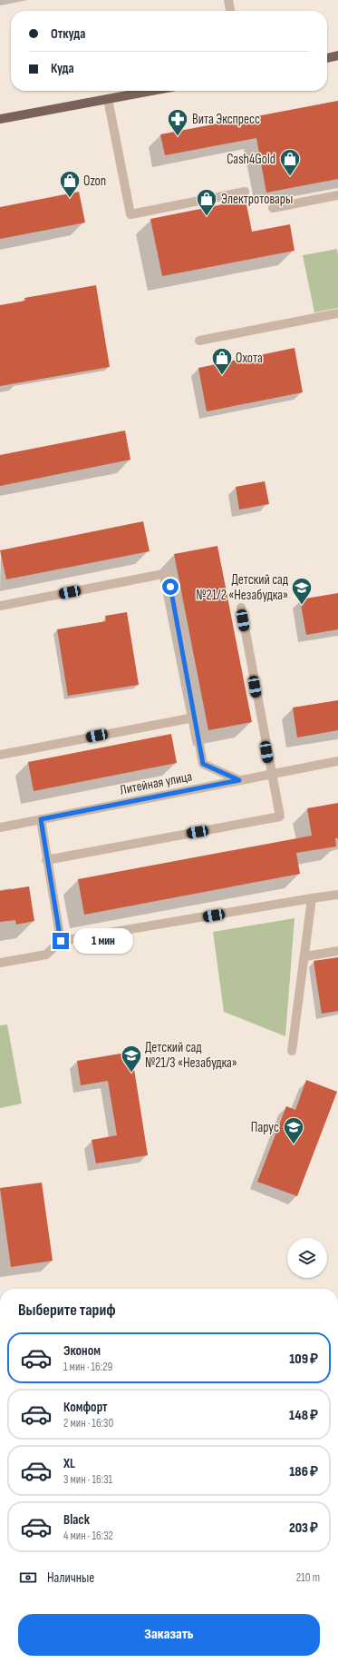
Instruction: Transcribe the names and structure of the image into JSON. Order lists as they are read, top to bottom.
{
  "streets": {
    "street": ["Литейная улица"]
  },
  "places": {
    "pharmacy": ["Вита Экспресс"],
    "shop": [
      "Cash4Gold",
      "Ozon",
      "Электротовары",
      "Охота"
    ],
    "school or university": ["Детский сад №21/2 «Незабудка»", "Детский сад №21/3 «Незабудка»", "Парус"]
  },
  "page": {
    "banner": ["Откуда", "Куда"],
    "bubble": "1 мин",
    "heading": "Выберите тариф",
    "list": [
      {
        "name": "Эконом",
        "note": "1 мин · 16:29",
        "value": "109 ₽"
      },
      {
        "name": "Комфорт",
        "note": "2 мин · 16:30",
        "value": "148 ₽"
      },
      {
        "name": "XL",
        "note": "3 мин · 16:31",
        "value": "186 ₽"
      },
      {
        "name": "Black",
        "note": "4 мин · 16:32",
        "value": "203 ₽"
      }
    ],
    "pay": ["Наличные", "210 m"],
    "buttons": "Заказать"
  }
}
